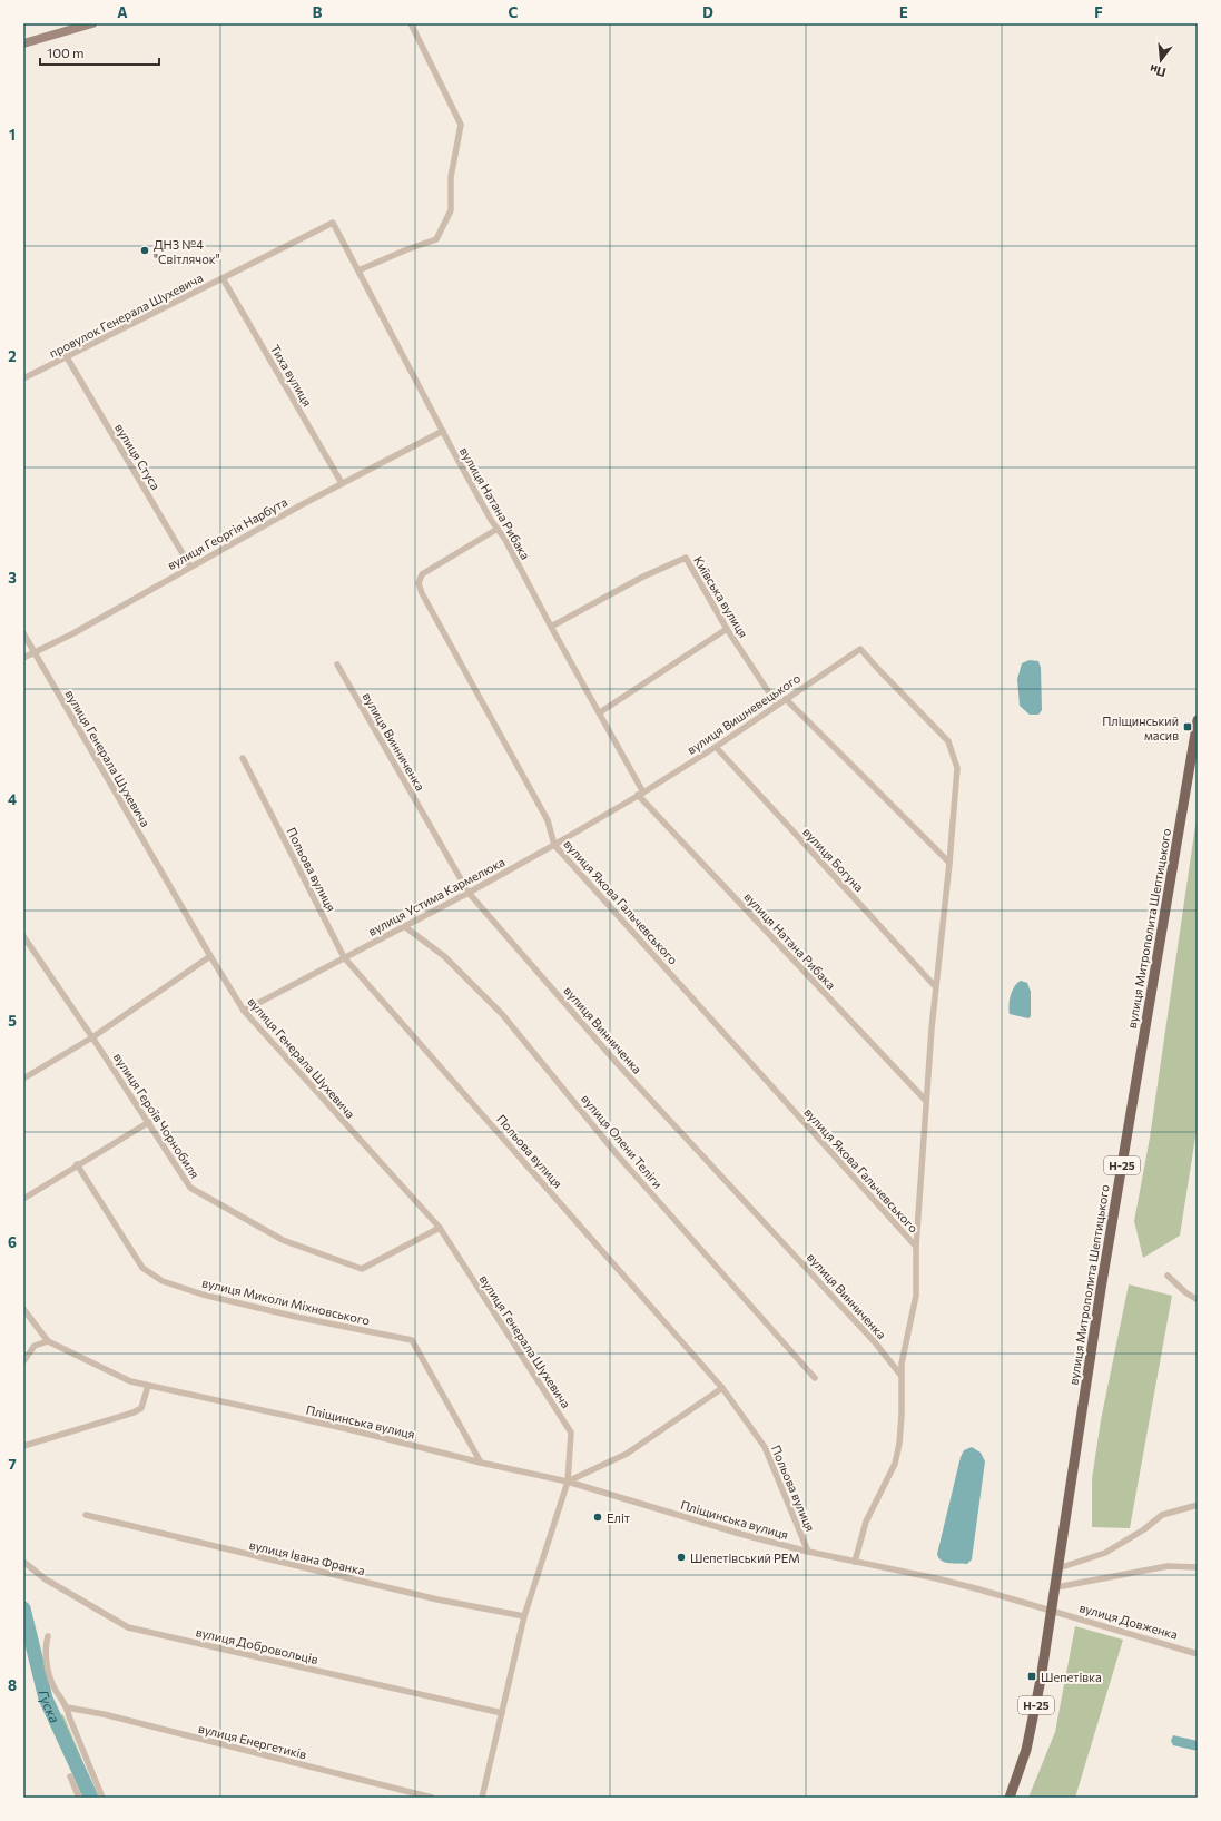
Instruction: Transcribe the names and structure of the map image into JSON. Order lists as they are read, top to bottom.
{
  "streets": {
    "main road": ["вулиця Митрополита Шептицького", "Н-25"],
    "street": [
      "провулок Генерала Шухевича",
      "Тиха вулиця",
      "вулиця Стуса",
      "вулиця Натана Рибака",
      "вулиця Георгія Нарбута",
      "Київська вулиця",
      "вулиця Вишневецького",
      "вулиця Винниченка",
      "вулиця Генерала Шухевича",
      "вулиця Богуна",
      "Польова вулиця",
      "вулиця Устима Кармелюка",
      "вулиця Якова Гальчевського",
      "вулиця Героїв Чорнобиля",
      "вулиця Олени Теліги",
      "вулиця Миколи Міхновського",
      "Пліщинська вулиця",
      "вулиця Івана Франка",
      "вулиця Довженка",
      "вулиця Добровольців",
      "вулиця Енергетиків"
    ]
  },
  "crossings": [
    ["провулок Генерала Шухевича", "Тиха вулиця"],
    ["провулок Генерала Шухевича", "вулиця Стуса"],
    ["провулок Генерала Шухевича", "вулиця Натана Рибака"],
    ["Тиха вулиця", "вулиця Георгія Нарбута"],
    ["вулиця Стуса", "вулиця Георгія Нарбута"],
    ["вулиця Натана Рибака", "вулиця Георгія Нарбута"],
    ["вулиця Натана Рибака", "Київська вулиця"],
    ["вулиця Натана Рибака", "вулиця Вишневецького"],
    ["вулиця Натана Рибака", "вулиця Устима Кармелюка"],
    ["вулиця Натана Рибака", "вулиця Якова Гальчевського"],
    ["вулиця Георгія Нарбута", "вулиця Генерала Шухевича"],
    ["Київська вулиця", "вулиця Вишневецького"],
    ["вулиця Вишневецького", "вулиця Богуна"],
    ["вулиця Вишневецького", "вулиця Устима Кармелюка"],
    ["вулиця Винниченка", "вулиця Устима Кармелюка"],
    ["вулиця Генерала Шухевича", "вулиця Устима Кармелюка"],
    ["вулиця Генерала Шухевича", "вулиця Героїв Чорнобиля"],
    ["вулиця Генерала Шухевича", "Пліщинська вулиця"],
    ["Польова вулиця", "вулиця Устима Кармелюка"],
    ["Польова вулиця", "Пліщинська вулиця"],
    ["вулиця Устима Кармелюка", "вулиця Якова Гальчевського"],
    ["вулиця Устима Кармелюка", "вулиця Олени Теліги"],
    ["вулиця Митрополита Шептицького", "Пліщинська вулиця"],
    ["вулиця Митрополита Шептицького", "вулиця Довженка"],
    ["вулиця Миколи Міхновського", "Пліщинська вулиця"],
    ["Пліщинська вулиця", "вулиця Довженка"]
  ],
  "water": ["Гуска"],
  "places": {
    "other": ["ДНЗ №4 \"Світлячок\"", "Еліт", "Шепетівський РЕМ"],
    "transit": ["Пліщинський масив", "Шепетівка"]
  },
  "scale_bar": "100 m",
  "north": "bottom",
  "grid": {
    "columns": [
      "A",
      "B",
      "C",
      "D",
      "E",
      "F"
    ],
    "rows": [
      "1",
      "2",
      "3",
      "4",
      "5",
      "6",
      "7",
      "8"
    ]
  }
}
